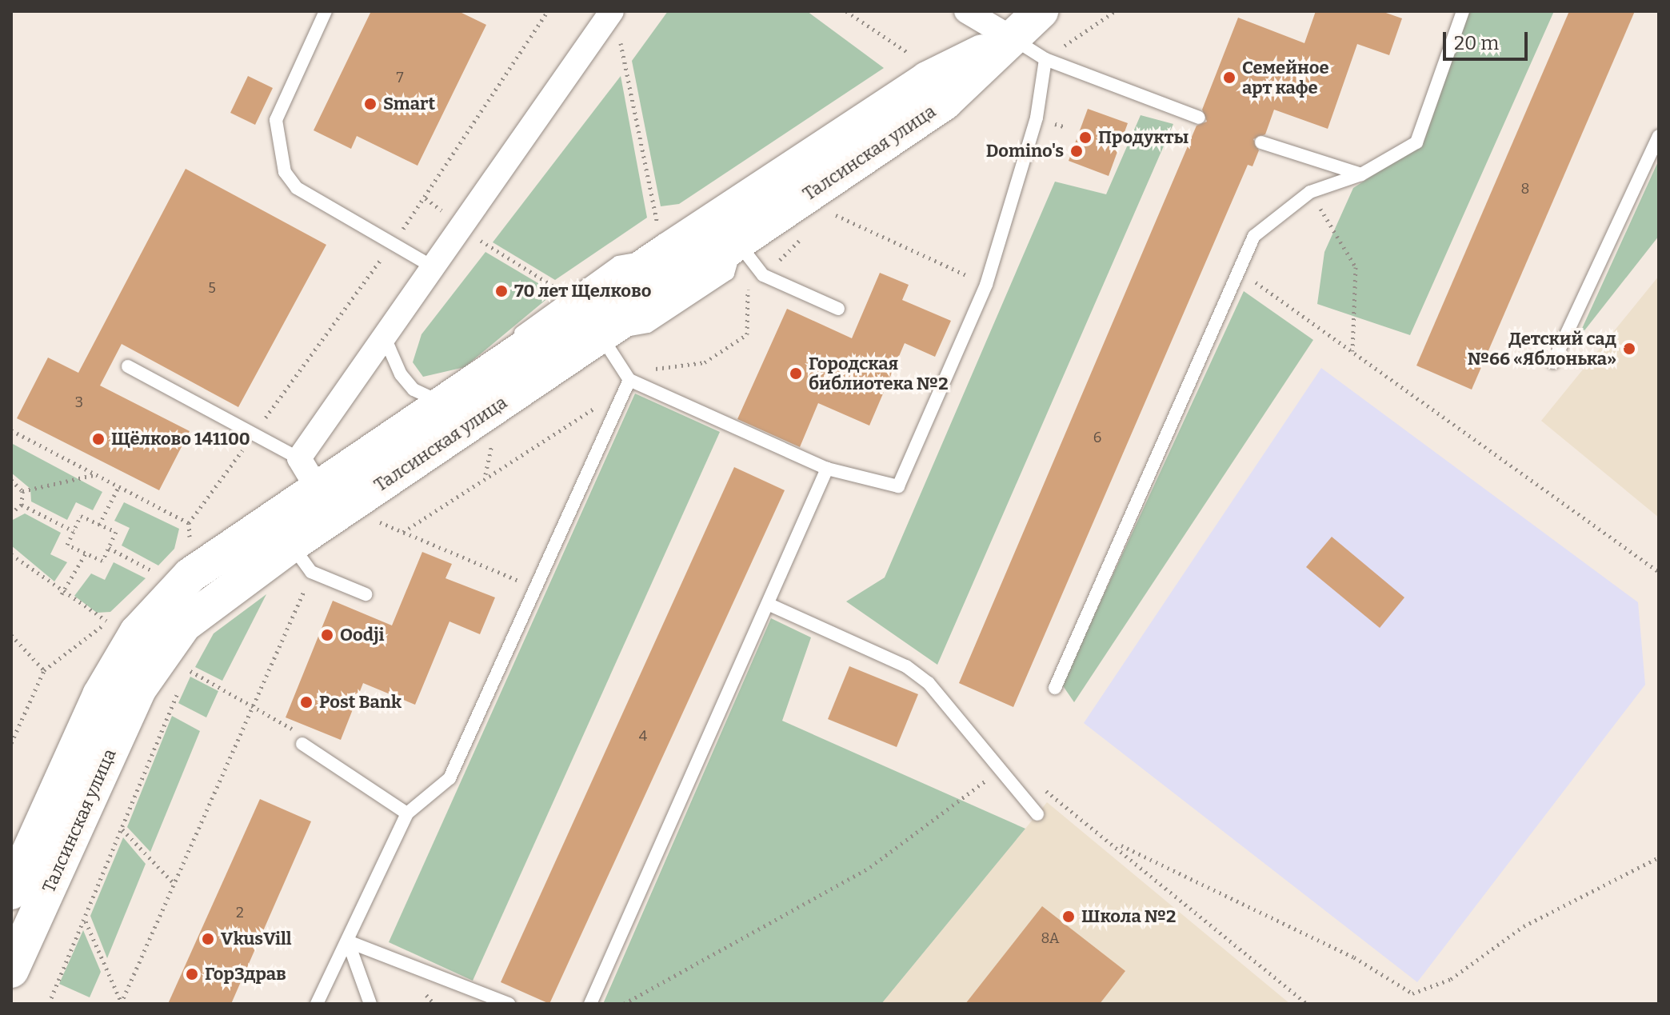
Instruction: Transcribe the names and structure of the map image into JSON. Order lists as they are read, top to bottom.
{
  "streets": {
    "main road": ["Талсинская улица"]
  },
  "places": [
    "Семейное арт кафе",
    "Smart",
    "Продукты",
    "Domino's",
    "70 лет Щелково",
    "Детский сад №66 «Яблонька»",
    "Городская библиотека №2",
    "Щёлково 141100",
    "Oodji",
    "Post Bank",
    "Школа №2",
    "VkusVill",
    "ГорЗдрав"
  ],
  "house_numbers": [
    "7",
    "8",
    "5",
    "3",
    "6",
    "4",
    "2",
    "8А"
  ],
  "scale_bar": "20 m"
}
